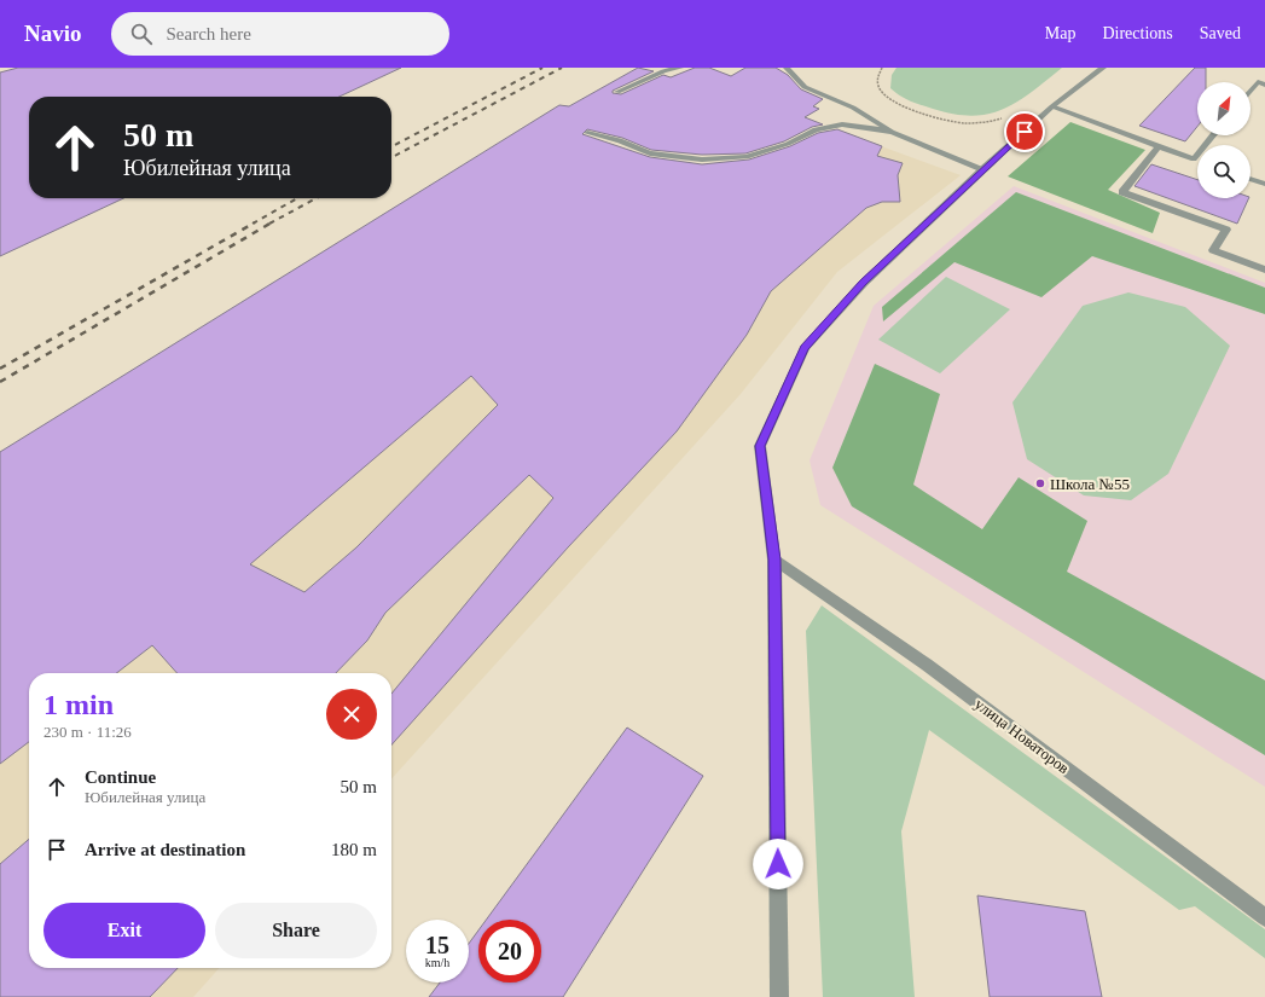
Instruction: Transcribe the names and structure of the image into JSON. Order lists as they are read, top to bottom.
{
  "streets": {
    "street": ["улица Новаторов"]
  },
  "places": ["Школа №55"],
  "north": "top right",
  "page": {
    "header": "Navio",
    "search": "Search here",
    "nav": ["Map", "Directions", "Saved"],
    "turn": ["50 m", "Юбилейная улица"],
    "heading": ["1 min", "230 m · 11:26"],
    "list": [
      {
        "name": "Continue",
        "note": "Юбилейная улица",
        "value": "50 m"
      },
      {
        "name": "Arrive at destination",
        "value": "180 m"
      }
    ],
    "buttons": ["Exit", "Share"],
    "speed": "15 km/h",
    "limit": "20"
  }
}
